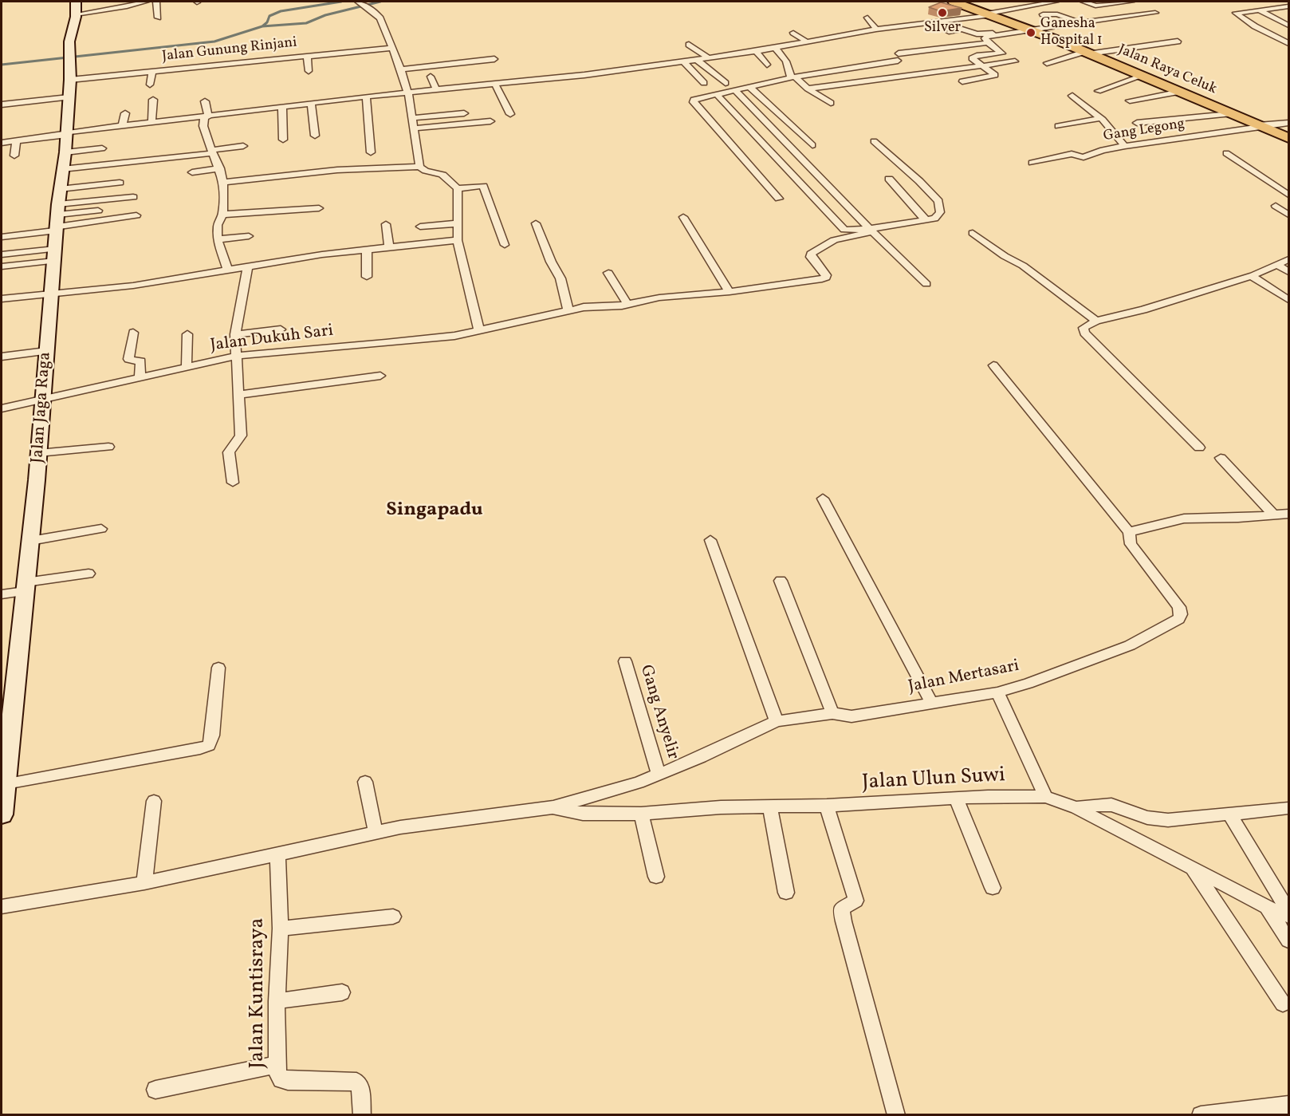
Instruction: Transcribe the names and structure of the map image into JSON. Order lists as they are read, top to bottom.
{
  "streets": {
    "highway": ["Jalan Raya Celuk"],
    "street": [
      "Jalan Gunung Rinjani",
      "Gang Legong",
      "Jalan Dukuh Sari",
      "Jalan Jaga Raga",
      "Jalan Mertasari",
      "Gang Anyelir",
      "Jalan Ulun Suwi",
      "Jalan Kuntisraya"
    ]
  },
  "crossings": [
    ["Jalan Gunung Rinjani", "Jalan Jaga Raga"],
    ["Jalan Raya Celuk", "Gang Legong"],
    ["Jalan Dukuh Sari", "Jalan Jaga Raga"],
    ["Jalan Mertasari", "Gang Anyelir"],
    ["Jalan Mertasari", "Jalan Ulun Suwi"]
  ],
  "districts": ["Singapadu"],
  "places": ["Silver", "Ganesha Hospital 1"]
}
